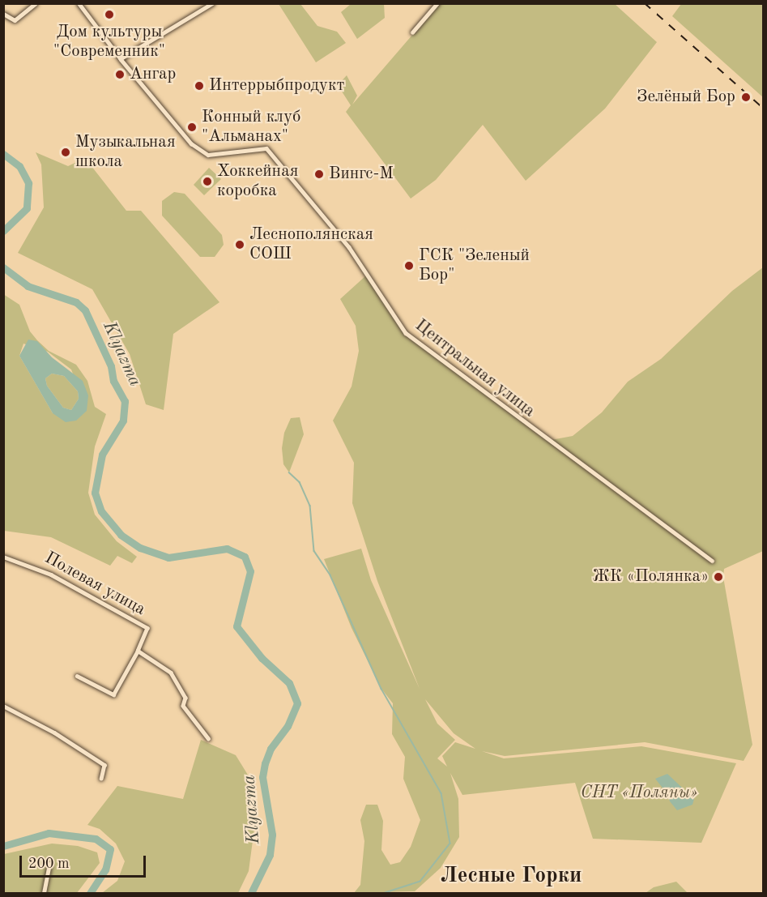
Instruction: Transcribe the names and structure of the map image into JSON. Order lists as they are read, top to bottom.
{
  "streets": {
    "street": ["Центральная улица", "Полевая улица"]
  },
  "districts": ["Лесные Горки"],
  "water": ["Klyazma"],
  "parks": ["СНТ «Поляны»"],
  "places": [
    "Дом культуры \"Современник\"",
    "Ангар",
    "Интеррыбпродукт",
    "Зелёный Бор",
    "Конный клуб \"Альманах\"",
    "Музыкальная школа",
    "Вингс-М",
    "Хоккейная коробка",
    "Леснополянская СОШ",
    "ГСК \"Зеленый Бор\"",
    "ЖК «Полянка»"
  ],
  "scale_bar": "200 m"
}
